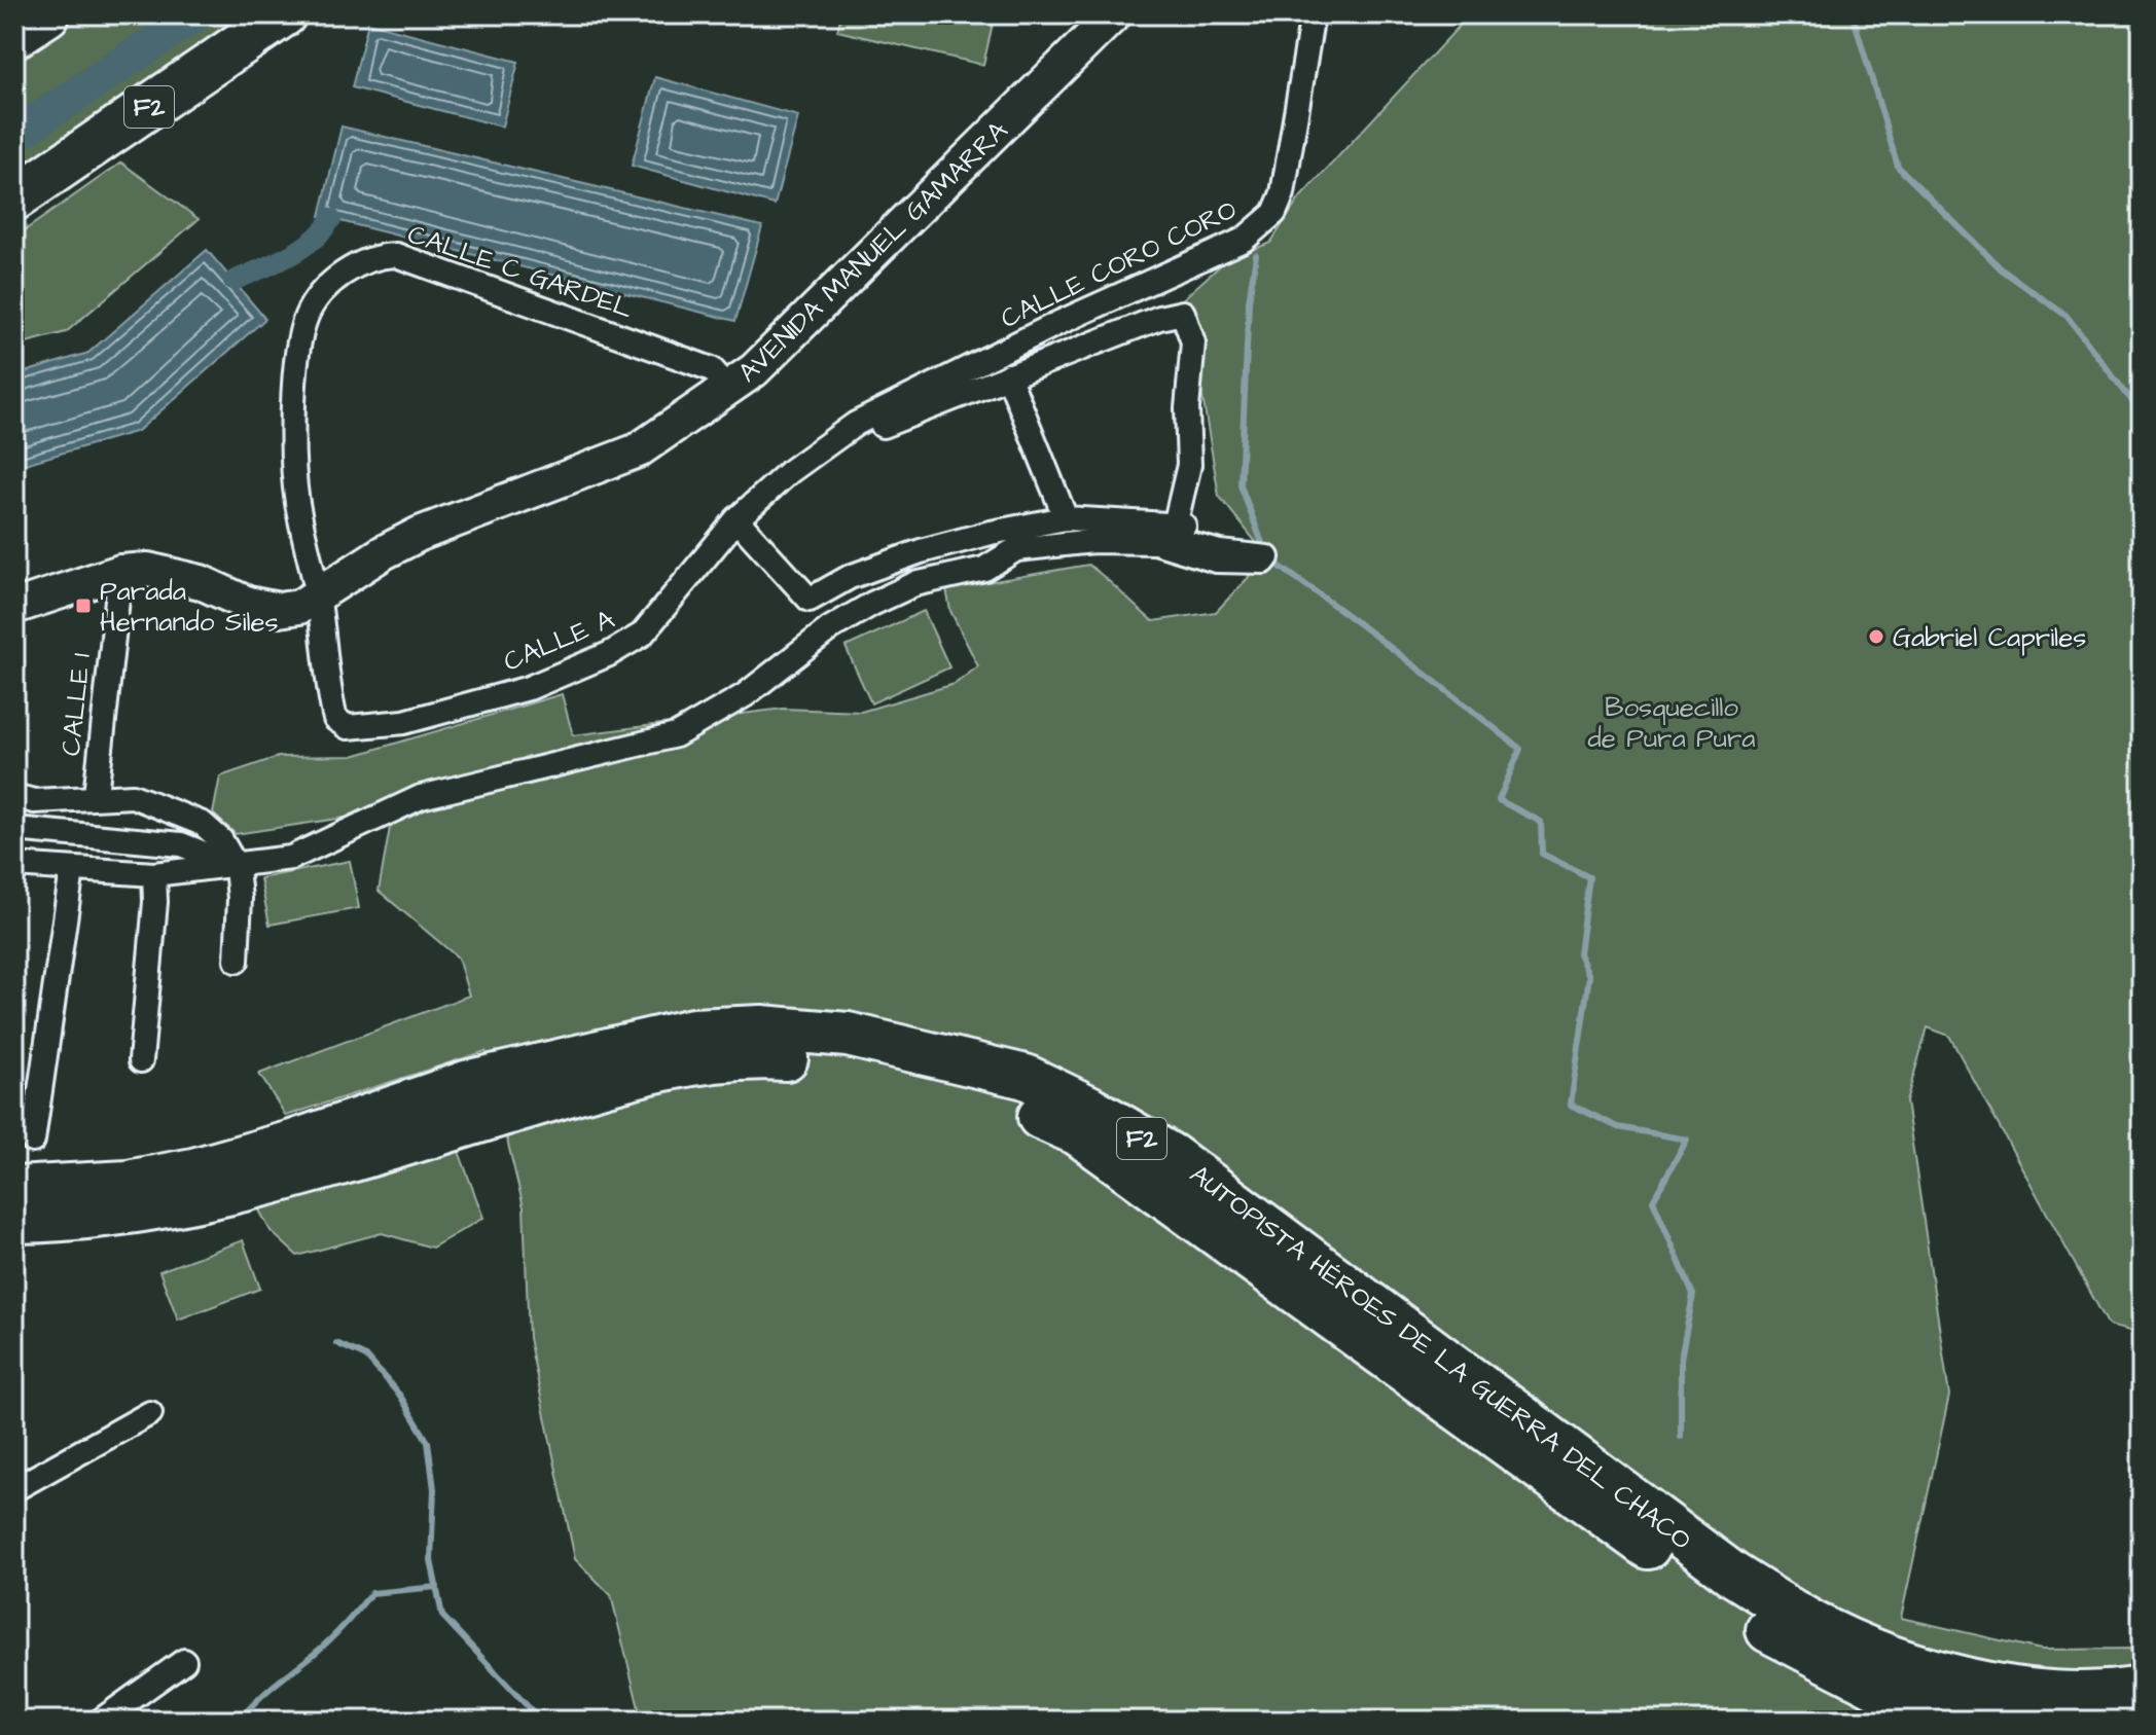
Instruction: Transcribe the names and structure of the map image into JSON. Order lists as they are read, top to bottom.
{
  "streets": {
    "highway": ["F2", "AUTOPISTA HÉROES DE LA GUERRA DEL CHACO"],
    "main road": ["AVENIDA MANUEL GAMARRA"],
    "street": [
      "CALLE CORO CORO",
      "CALLE C GARDEL",
      "CALLE A",
      "CALLE 1"
    ]
  },
  "crossings": [
    ["AVENIDA MANUEL GAMARRA", "CALLE C GARDEL"],
    ["AVENIDA MANUEL GAMARRA", "CALLE A"],
    ["AVENIDA MANUEL GAMARRA", "CALLE 1"],
    ["CALLE CORO CORO", "CALLE A"],
    ["CALLE C GARDEL", "CALLE A"]
  ],
  "parks": ["Bosquecillo de Pura Pura"],
  "places": {
    "transit": ["Parada Hernando Siles"],
    "other": ["Gabriel Capriles"]
  }
}
